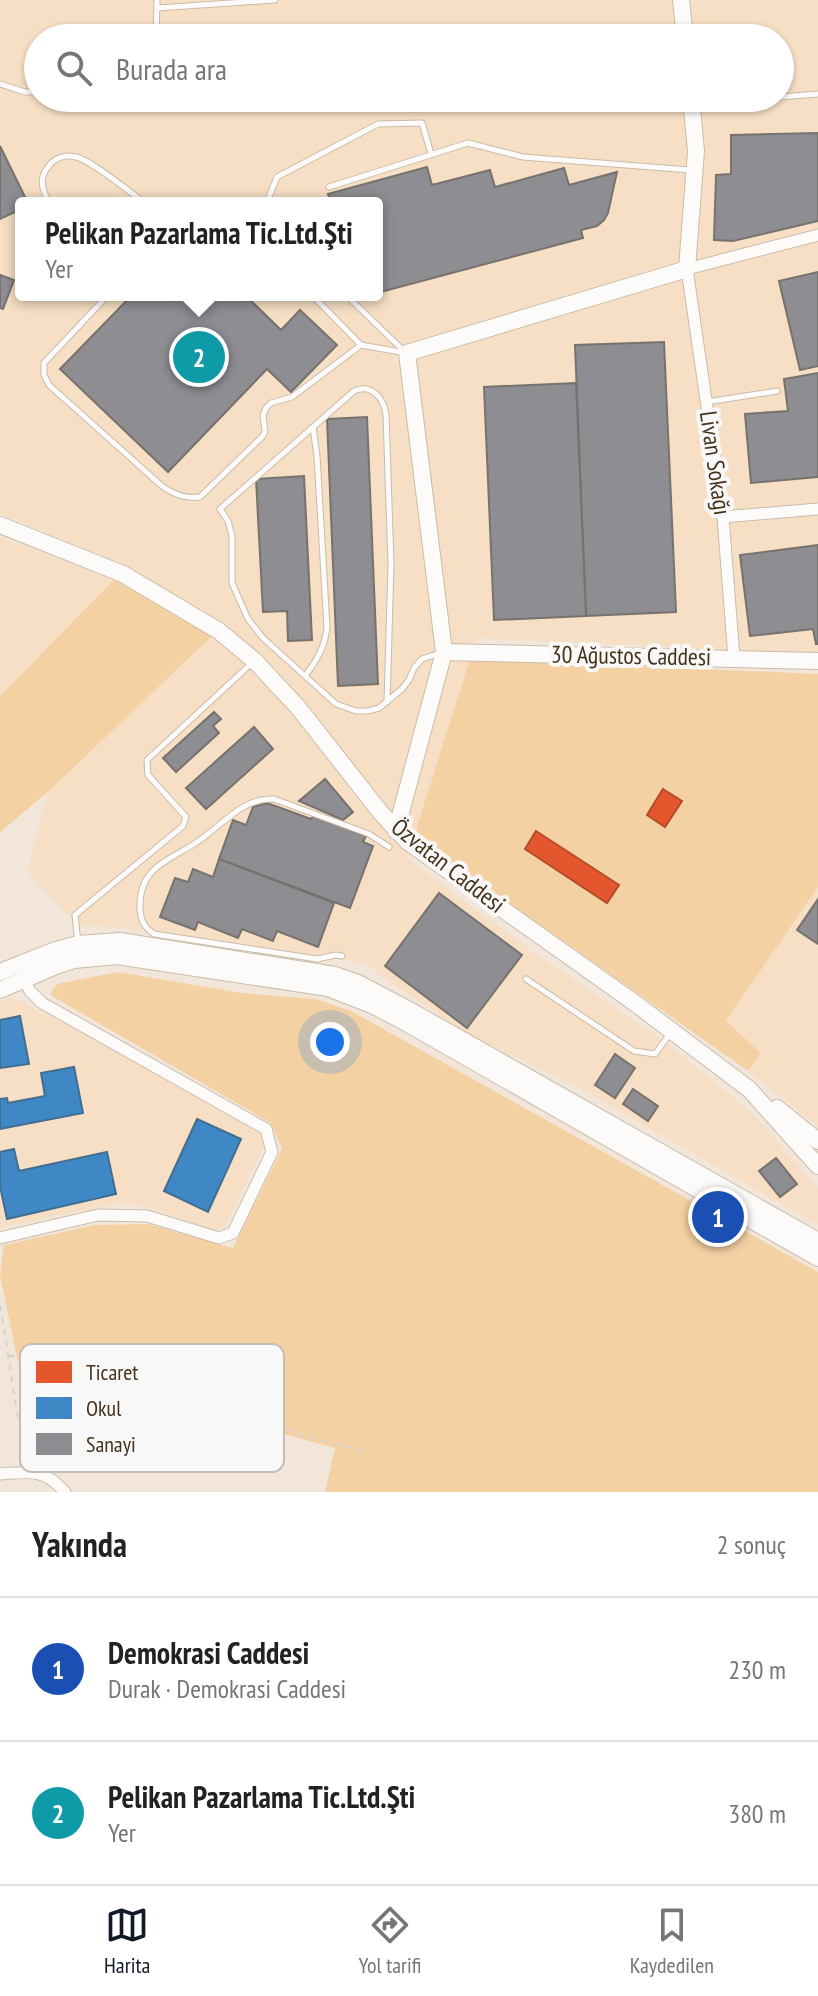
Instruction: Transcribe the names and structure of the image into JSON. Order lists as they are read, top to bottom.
{
  "streets": {
    "main road": ["30 Ağustos Caddesi", "Özvatan Caddesi"],
    "street": ["Livan Sokağı"]
  },
  "crossings": [
    ["Livan Sokağı", "30 Ağustos Caddesi"]
  ],
  "legend": ["Ticaret", "Okul", "Sanayi"],
  "page": {
    "search": "Burada ara",
    "popup": ["Pelikan Pazarlama Tic.Ltd.Şti", "Yer"],
    "pins": ["2", "1"],
    "heading": ["Yakında", "2 sonuç"],
    "list": [
      {
        "mark": "1",
        "name": "Demokrasi Caddesi",
        "note": "Durak · Demokrasi Caddesi",
        "value": "230 m"
      },
      {
        "mark": "2",
        "name": "Pelikan Pazarlama Tic.Ltd.Şti",
        "note": "Yer",
        "value": "380 m"
      }
    ],
    "nav": ["Harita", "Yol tarifi", "Kaydedilen"]
  }
}
